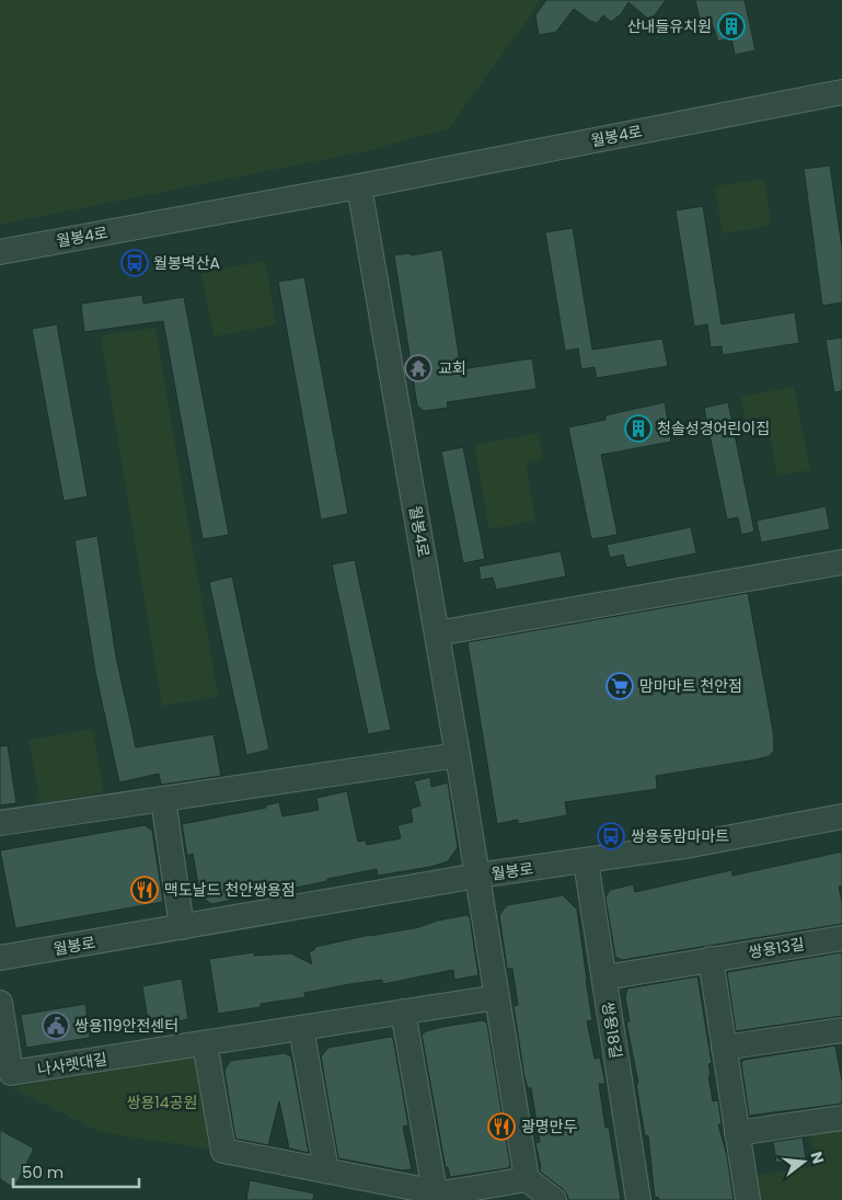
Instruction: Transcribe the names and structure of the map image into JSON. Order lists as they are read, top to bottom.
{
  "streets": {
    "street": [
      "월봉4로",
      "월봉로",
      "쌍용13길",
      "쌍용18길",
      "나사렛대길"
    ]
  },
  "crossings": [
    ["월봉4로", "월봉로"],
    ["월봉로", "쌍용18길"],
    ["쌍용13길", "쌍용18길"]
  ],
  "parks": ["쌍용14공원"],
  "places": {
    "building": ["산내들유치원", "청솔성경어린이집"],
    "bus stop": ["월봉벽산A", "쌍용동맘마마트"],
    "temple": ["교회"],
    "supermarket": ["맘마마트 천안점"],
    "restaurant": ["맥도날드 천안쌍용점", "광명만두"],
    "public building": ["쌍용119안전센터"]
  },
  "scale_bar": "50 m",
  "north": "right"
}
